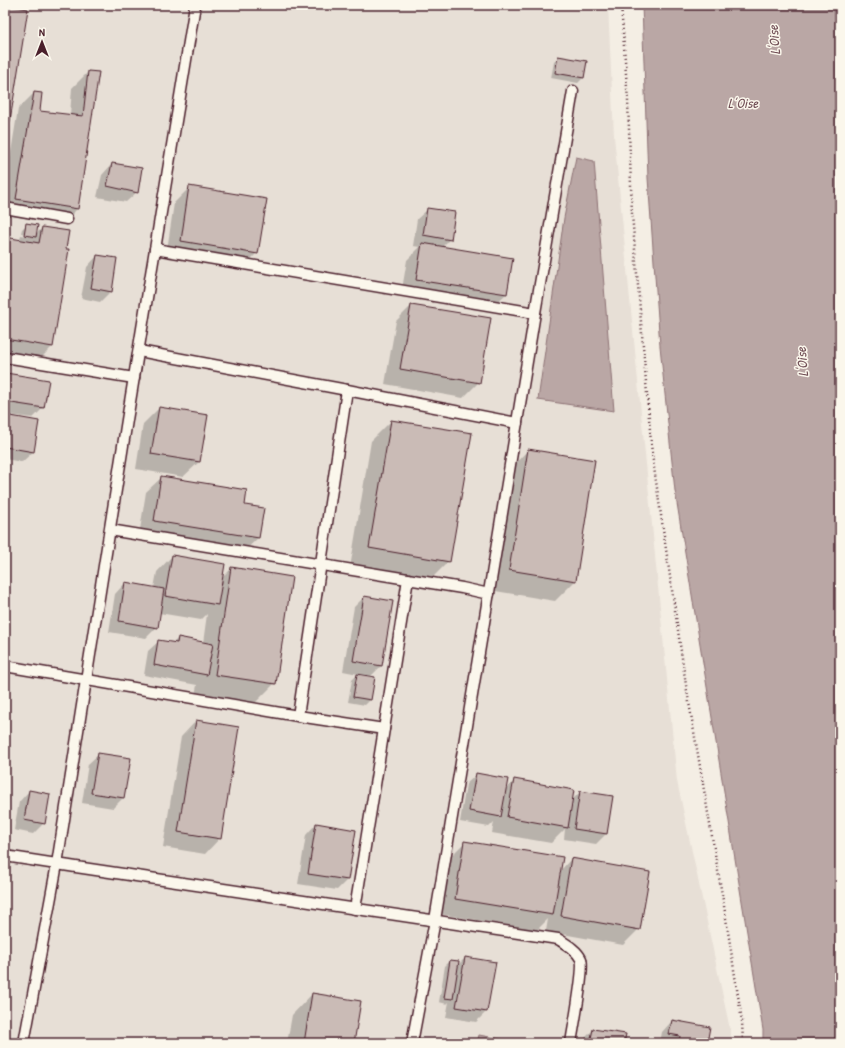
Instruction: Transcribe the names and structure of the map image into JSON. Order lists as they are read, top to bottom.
{
  "water": ["L'Oise", "L’Oise"],
  "north": "top"
}
